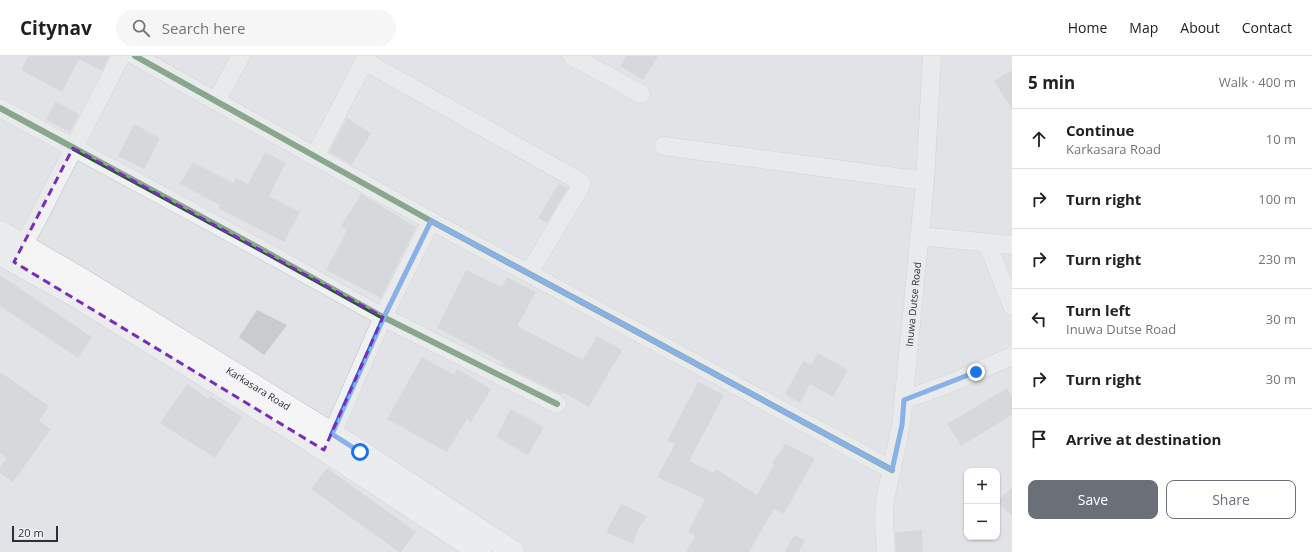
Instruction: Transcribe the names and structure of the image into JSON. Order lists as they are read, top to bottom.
{
  "streets": {
    "main road": ["Karkasara Road"],
    "street": ["Inuwa Dutse Road"]
  },
  "scale_bar": "20 m",
  "page": {
    "header": "Citynav",
    "search": "Search here",
    "nav": [
      "Home",
      "Map",
      "About",
      "Contact"
    ],
    "heading": ["5 min", "Walk · 400 m"],
    "list": [
      ["Continue", "Karkasara Road", "10 m"],
      ["Turn right", "100 m"],
      ["Turn right", "230 m"],
      ["Turn left", "Inuwa Dutse Road", "30 m"],
      ["Turn right", "30 m"],
      "Arrive at destination"
    ],
    "map_buttons": ["+", "−"],
    "buttons": ["Save", "Share"],
    "scale": "20 m"
  }
}
